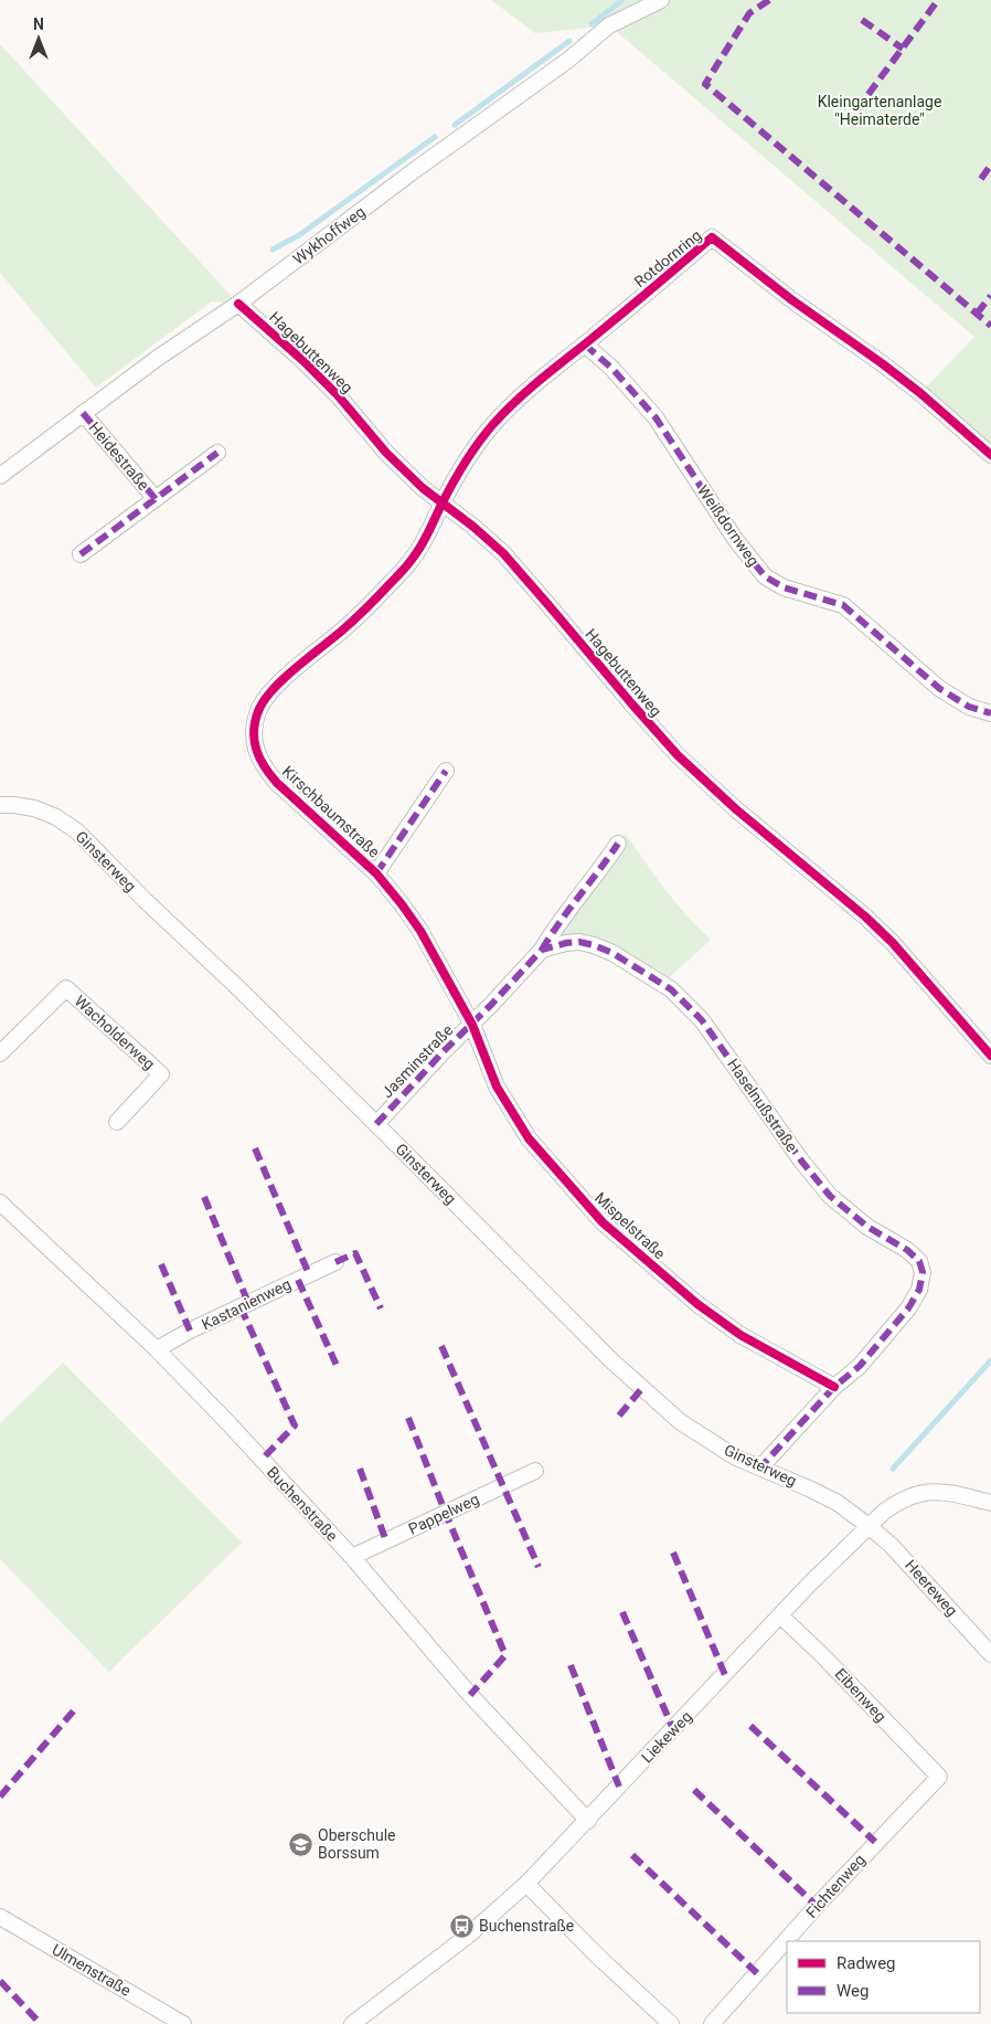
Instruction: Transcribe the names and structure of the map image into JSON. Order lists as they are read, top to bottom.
{
  "streets": {
    "street": [
      "Wykhoffweg",
      "Rotdornring",
      "Hagebuttenweg",
      "Heidestraße",
      "Weißdornweg",
      "Kirschbaumstraße",
      "Ginsterweg",
      "Wacholderweg",
      "Jasminstraße",
      "Haselnußstraße",
      "Mispelstraße",
      "Kastanienweg",
      "Buchenstraße",
      "Pappelweg",
      "Heereweg",
      "Eibenweg",
      "Liekeweg",
      "Fichtenweg",
      "Ulmenstraße"
    ]
  },
  "crossings": [
    ["Wykhoffweg", "Hagebuttenweg"],
    ["Wykhoffweg", "Heidestraße"],
    ["Rotdornring", "Hagebuttenweg"],
    ["Rotdornring", "Weißdornweg"],
    ["Rotdornring", "Kirschbaumstraße"],
    ["Hagebuttenweg", "Kirschbaumstraße"],
    ["Kirschbaumstraße", "Jasminstraße"],
    ["Kirschbaumstraße", "Mispelstraße"],
    ["Ginsterweg", "Jasminstraße"],
    ["Ginsterweg", "Heereweg"],
    ["Ginsterweg", "Liekeweg"],
    ["Jasminstraße", "Haselnußstraße"],
    ["Jasminstraße", "Mispelstraße"],
    ["Haselnußstraße", "Mispelstraße"],
    ["Kastanienweg", "Buchenstraße"],
    ["Buchenstraße", "Pappelweg"],
    ["Buchenstraße", "Liekeweg"],
    ["Heereweg", "Liekeweg"],
    ["Eibenweg", "Liekeweg"],
    ["Eibenweg", "Fichtenweg"]
  ],
  "parks": ["Kleingartenanlage \"Heimaterde\""],
  "places": {
    "school or university": ["Oberschule Borssum"],
    "bus stop": ["Buchenstraße"]
  },
  "legend": ["Radweg", "Weg"],
  "north": "top"
}
